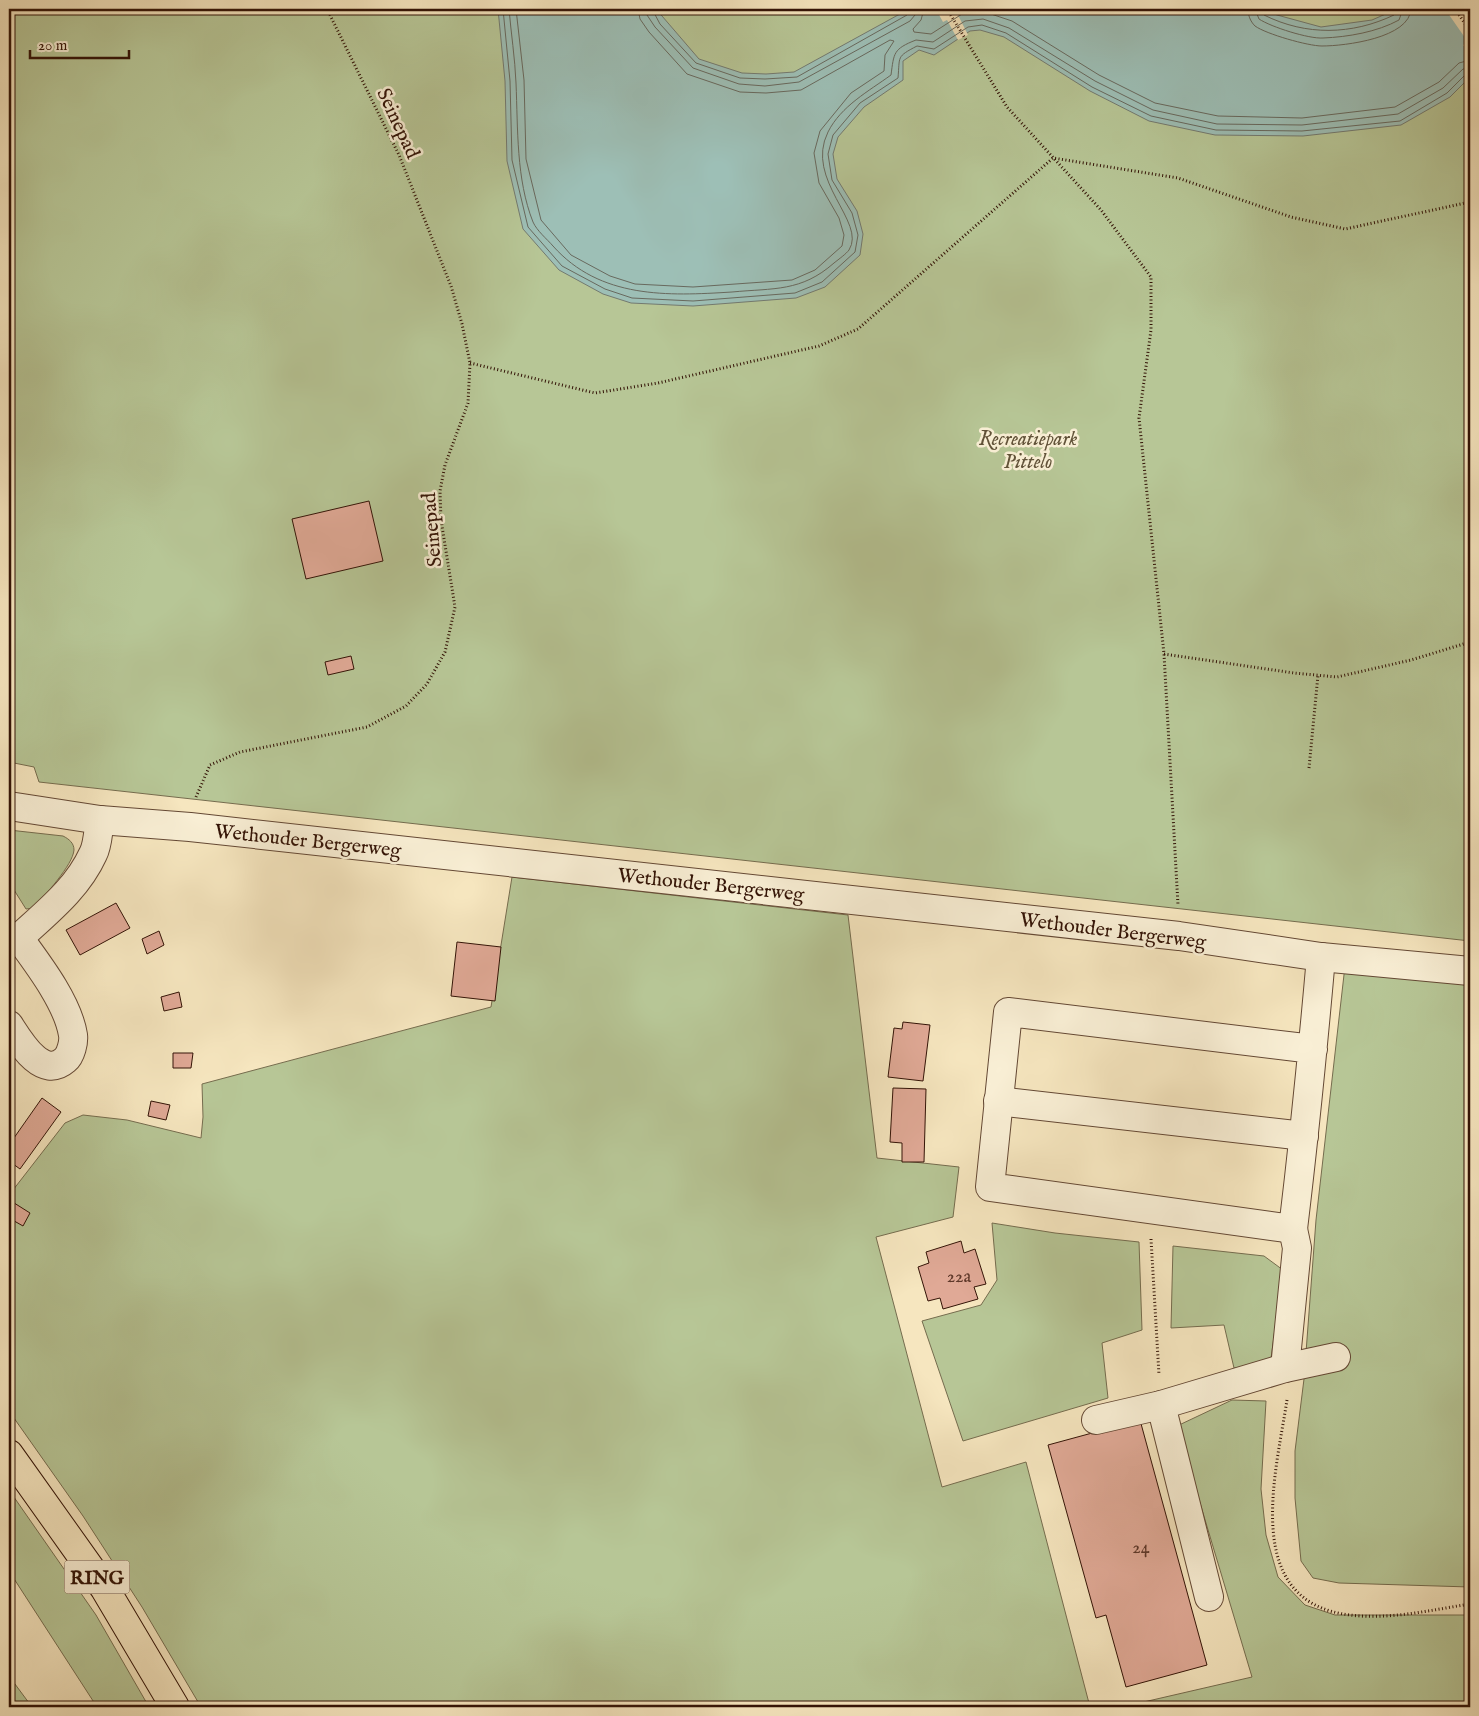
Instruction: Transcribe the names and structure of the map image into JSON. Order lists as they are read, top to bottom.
{
  "streets": {
    "main road": ["RING"],
    "street": ["Wethouder Bergerweg"],
    "path": ["Seinepad"]
  },
  "crossings": [
    ["Seinepad", "Wethouder Bergerweg"]
  ],
  "parks": ["Recreatiepark Pittelo"],
  "house_numbers": ["22a", "24"],
  "scale_bar": "20 m"
}
